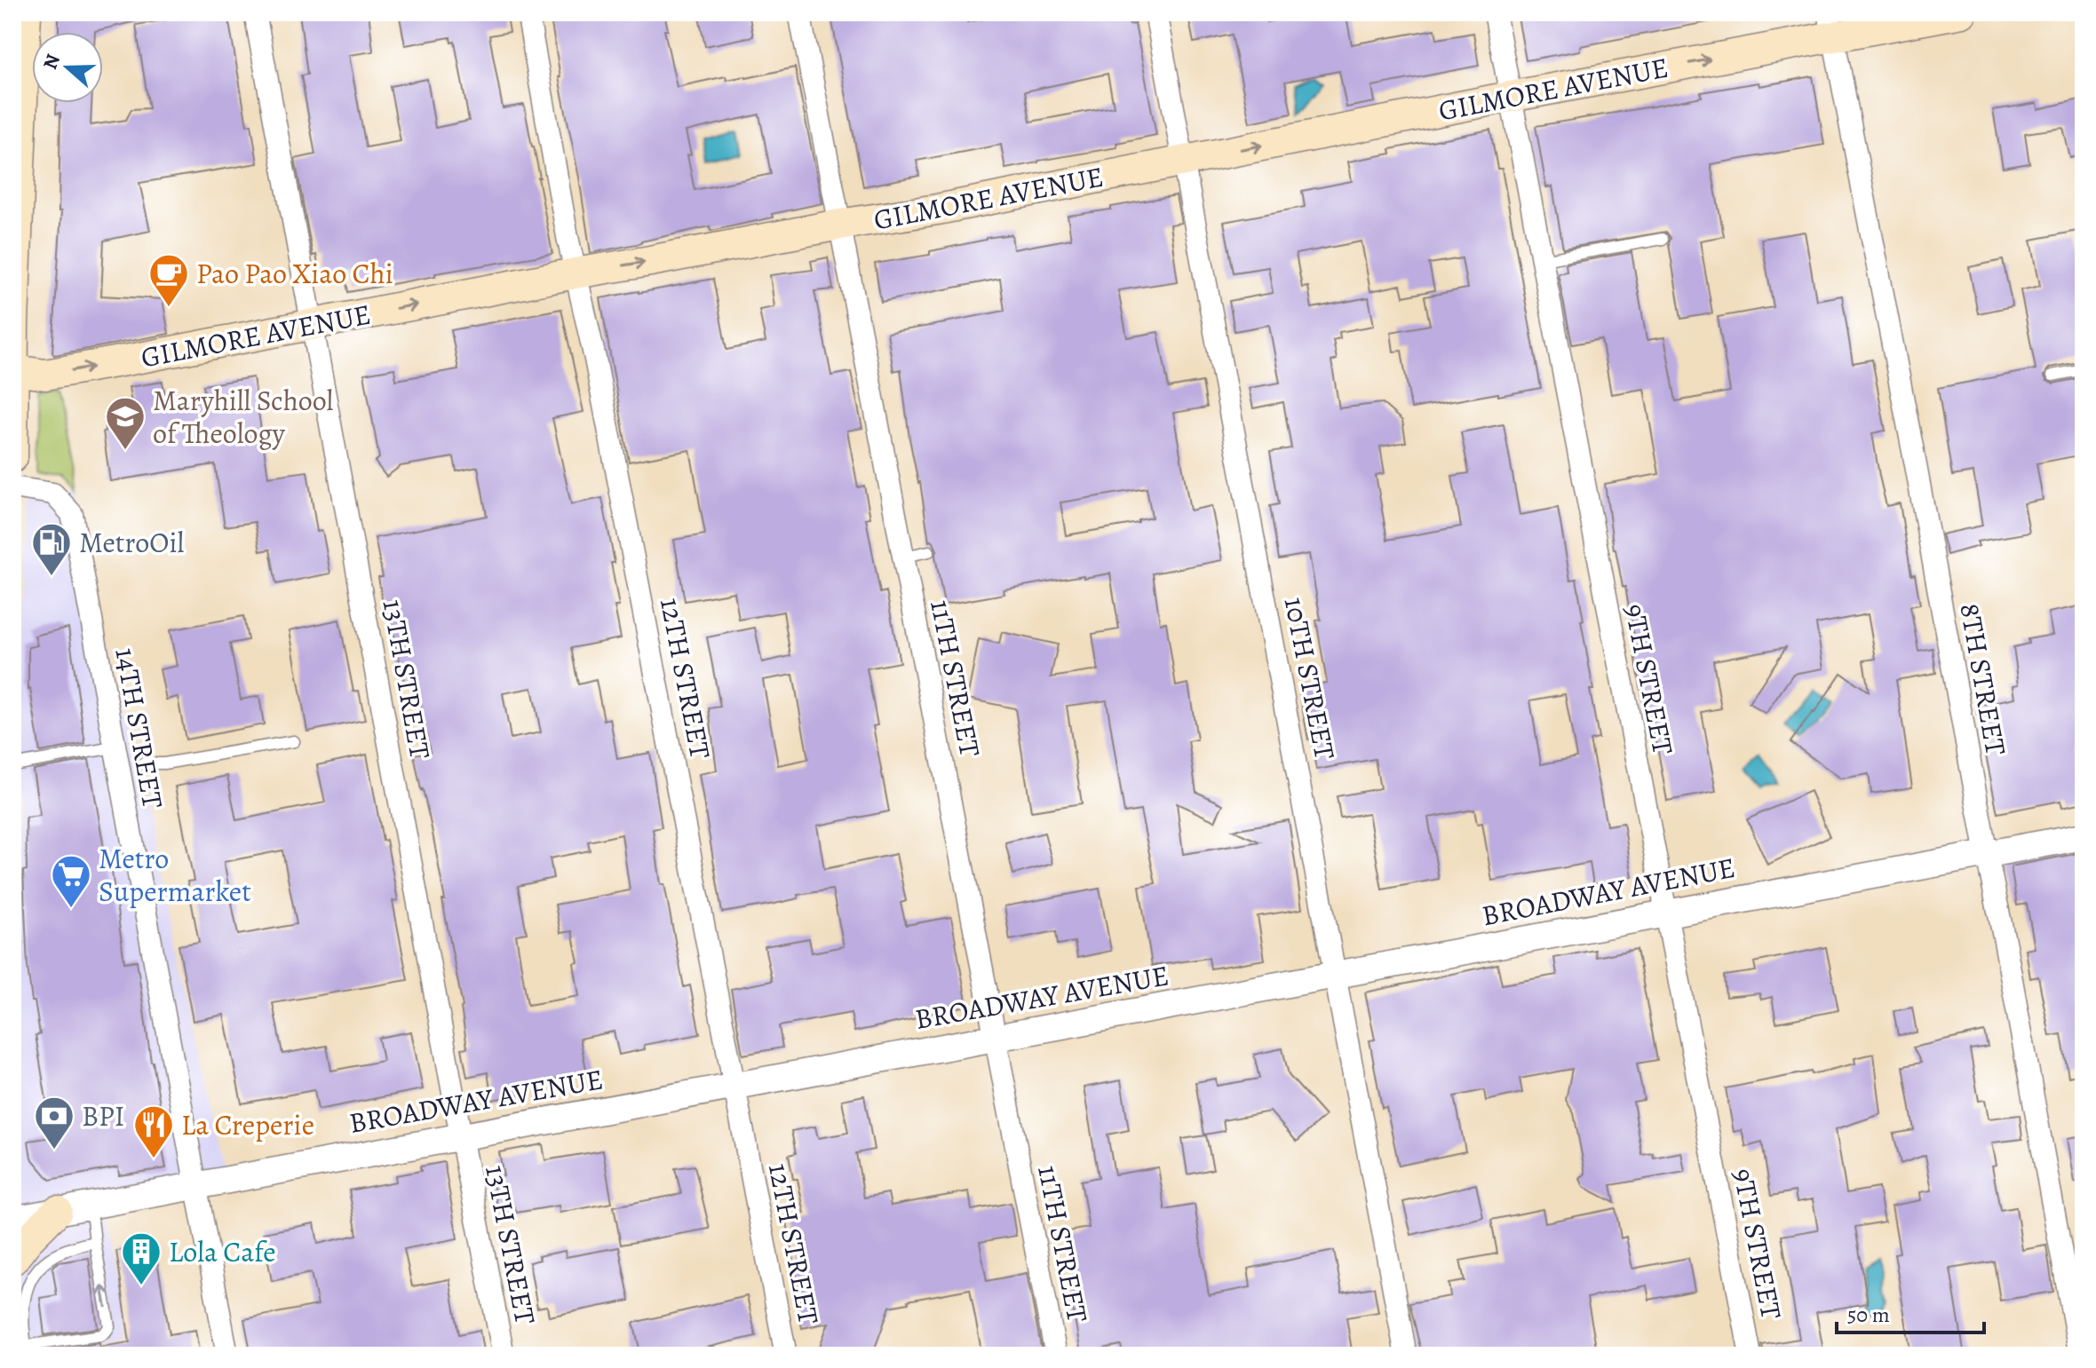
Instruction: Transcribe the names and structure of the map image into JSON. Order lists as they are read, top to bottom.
{
  "streets": {
    "main road": ["GILMORE AVENUE"],
    "street": [
      "12TH STREET",
      "11TH STREET",
      "10TH STREET",
      "13TH STREET",
      "9TH STREET",
      "8TH STREET",
      "14TH STREET",
      "BROADWAY AVENUE"
    ]
  },
  "crossings": [
    ["GILMORE AVENUE", "12TH STREET"],
    ["GILMORE AVENUE", "11TH STREET"],
    ["GILMORE AVENUE", "10TH STREET"],
    ["GILMORE AVENUE", "13TH STREET"],
    ["GILMORE AVENUE", "9TH STREET"],
    ["GILMORE AVENUE", "8TH STREET"],
    ["12TH STREET", "BROADWAY AVENUE"],
    ["11TH STREET", "BROADWAY AVENUE"],
    ["10TH STREET", "BROADWAY AVENUE"],
    ["13TH STREET", "BROADWAY AVENUE"],
    ["9TH STREET", "BROADWAY AVENUE"],
    ["8TH STREET", "BROADWAY AVENUE"],
    ["14TH STREET", "BROADWAY AVENUE"]
  ],
  "one_way": ["GILMORE AVENUE"],
  "places": {
    "cafe": ["Pao Pao Xiao Chi"],
    "school or university": ["Maryhill School of Theology"],
    "fuel station": ["MetroOil"],
    "supermarket": ["Metro Supermarket"],
    "bank": ["BPI"],
    "restaurant": ["La Creperie"],
    "building": ["Lola Cafe"]
  },
  "scale_bar": "50 m",
  "north": "left"
}
